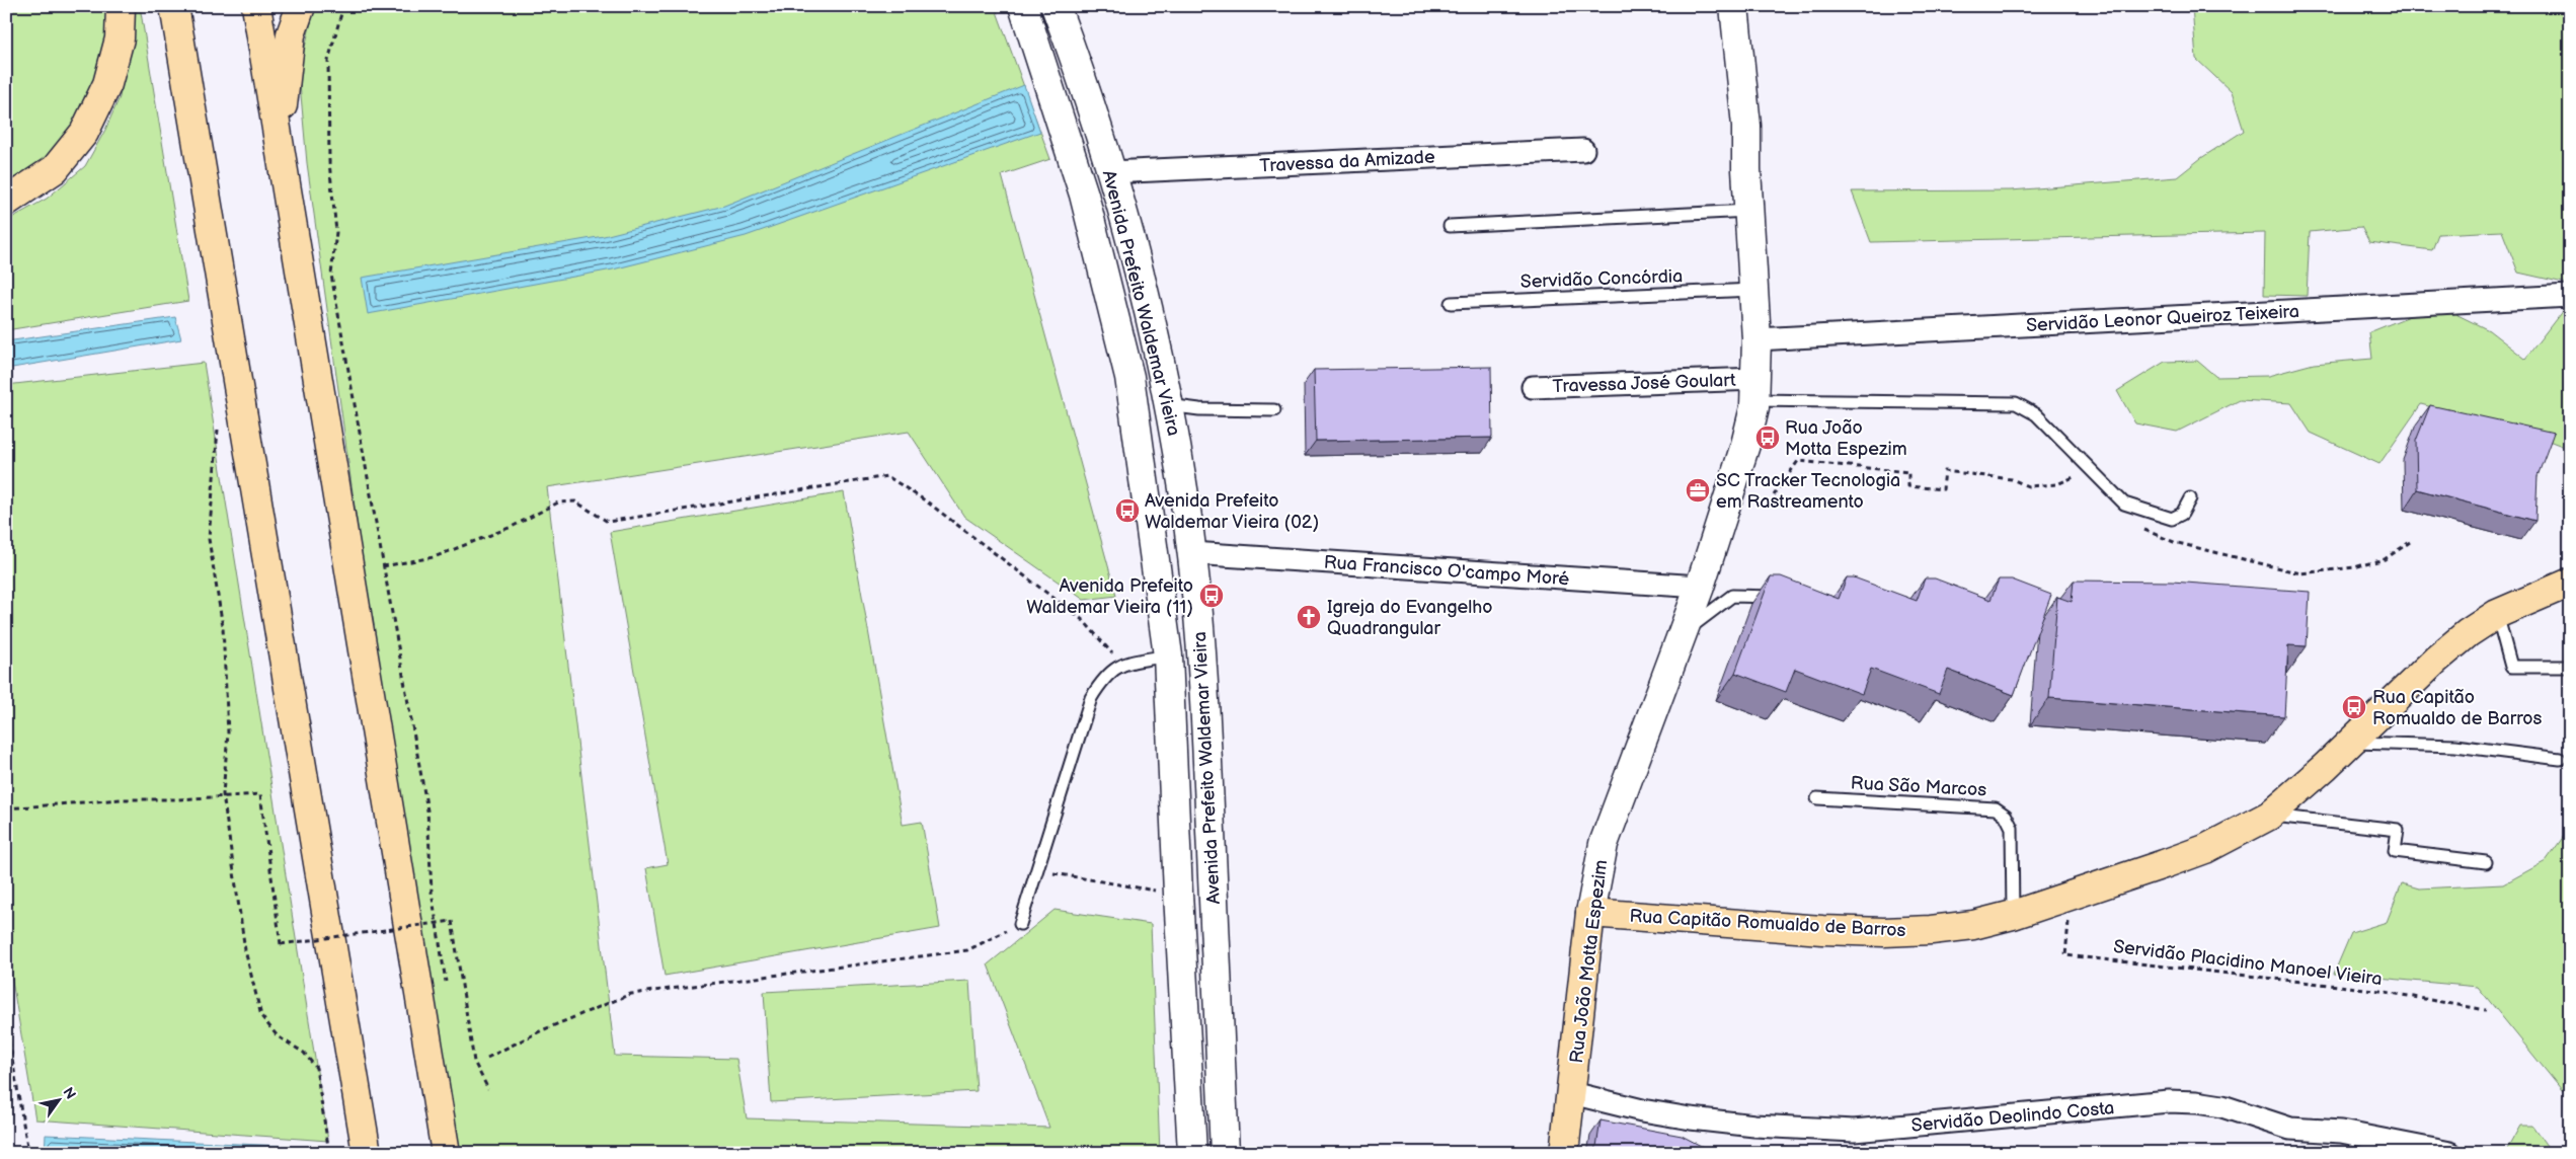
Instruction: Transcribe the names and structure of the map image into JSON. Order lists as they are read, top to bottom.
{
  "streets": {
    "main road": ["Avenida Prefeito Waldemar Vieira", "Rua Capitão Romualdo de Barros", "Rua João Motta Espezim"],
    "street": [
      "Travessa da Amizade",
      "Servidão Leonor Queiroz Teixeira",
      "Travessa José Goulart",
      "Rua Francisco O'campo Moré",
      "Servidão Deolindo Costa"
    ],
    "lane": ["Servidão Concórdia", "Rua São Marcos"],
    "path": ["Servidão Placidino Manoel Vieira"]
  },
  "crossings": [
    ["Travessa da Amizade", "Avenida Prefeito Waldemar Vieira"],
    ["Servidão Concórdia", "Rua João Motta Espezim"],
    ["Avenida Prefeito Waldemar Vieira", "Rua Francisco O'campo Moré"],
    ["Servidão Leonor Queiroz Teixeira", "Rua João Motta Espezim"],
    ["Travessa José Goulart", "Rua João Motta Espezim"],
    ["Rua Francisco O'campo Moré", "Rua João Motta Espezim"],
    ["Rua São Marcos", "Rua Capitão Romualdo de Barros"],
    ["Rua Capitão Romualdo de Barros", "Rua João Motta Espezim"],
    ["Rua Capitão Romualdo de Barros", "Servidão Placidino Manoel Vieira"],
    ["Rua João Motta Espezim", "Servidão Deolindo Costa"]
  ],
  "places": {
    "bus stop": [
      "Rua João Motta Espezim",
      "Avenida Prefeito Waldemar Vieira (02)",
      "Avenida Prefeito Waldemar Vieira (11)",
      "Rua Capitão Romualdo de Barros"
    ],
    "office": ["SC Tracker Tecnologia em Rastreamento"],
    "church": ["Igreja do Evangelho Quadrangular"]
  },
  "north": "top right"
}
